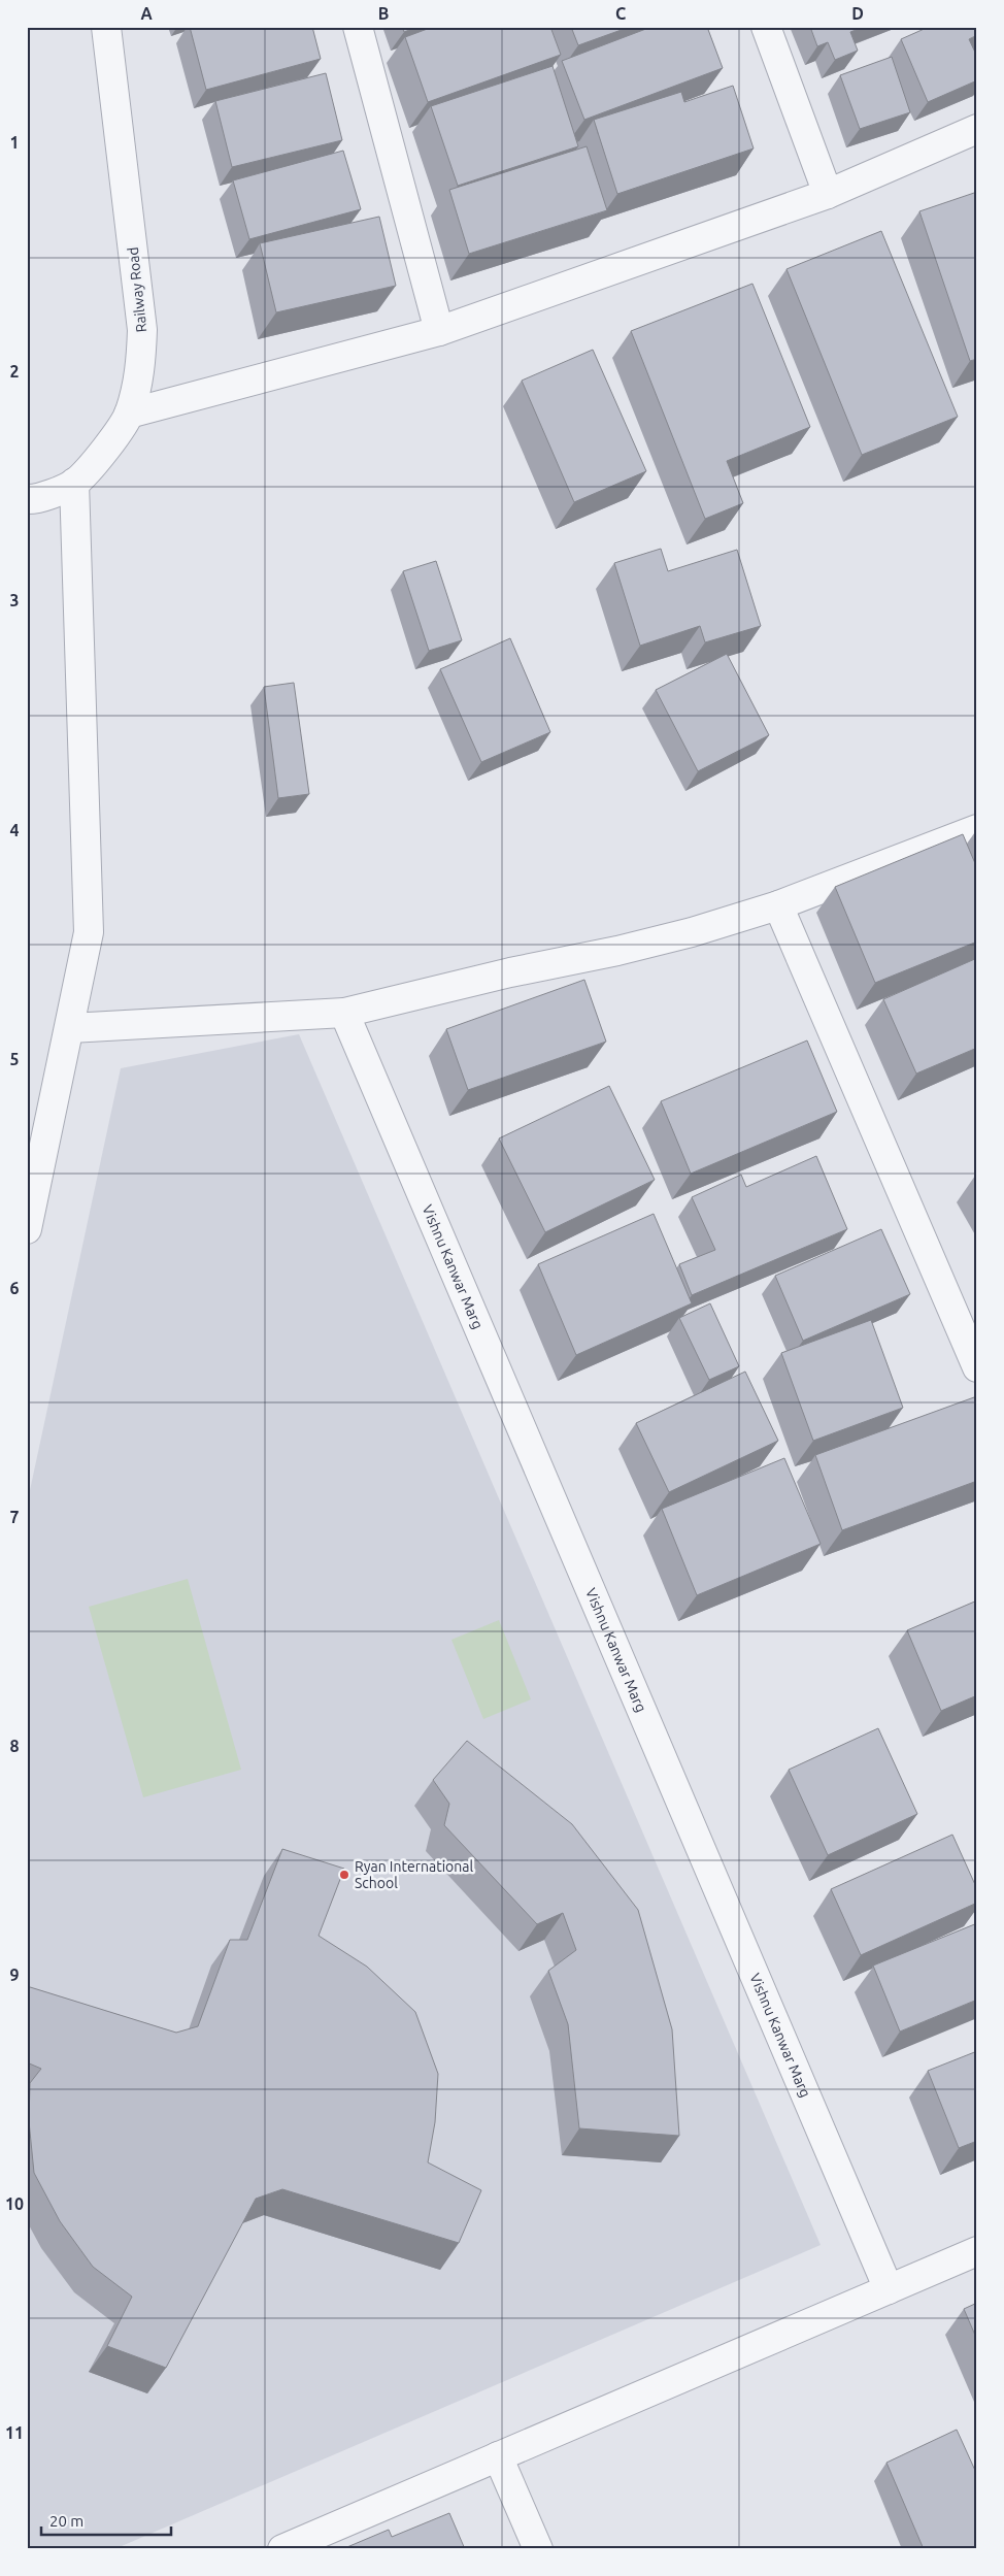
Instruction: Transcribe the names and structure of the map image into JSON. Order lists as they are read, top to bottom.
{
  "streets": {
    "street": ["Railway Road", "Vishnu Kanwar Marg"]
  },
  "places": ["Ryan International School"],
  "scale_bar": "20 m",
  "grid": {
    "columns": [
      "A",
      "B",
      "C",
      "D"
    ],
    "rows": [
      "1",
      "2",
      "3",
      "4",
      "5",
      "6",
      "7",
      "8",
      "9",
      "10",
      "11"
    ]
  }
}
